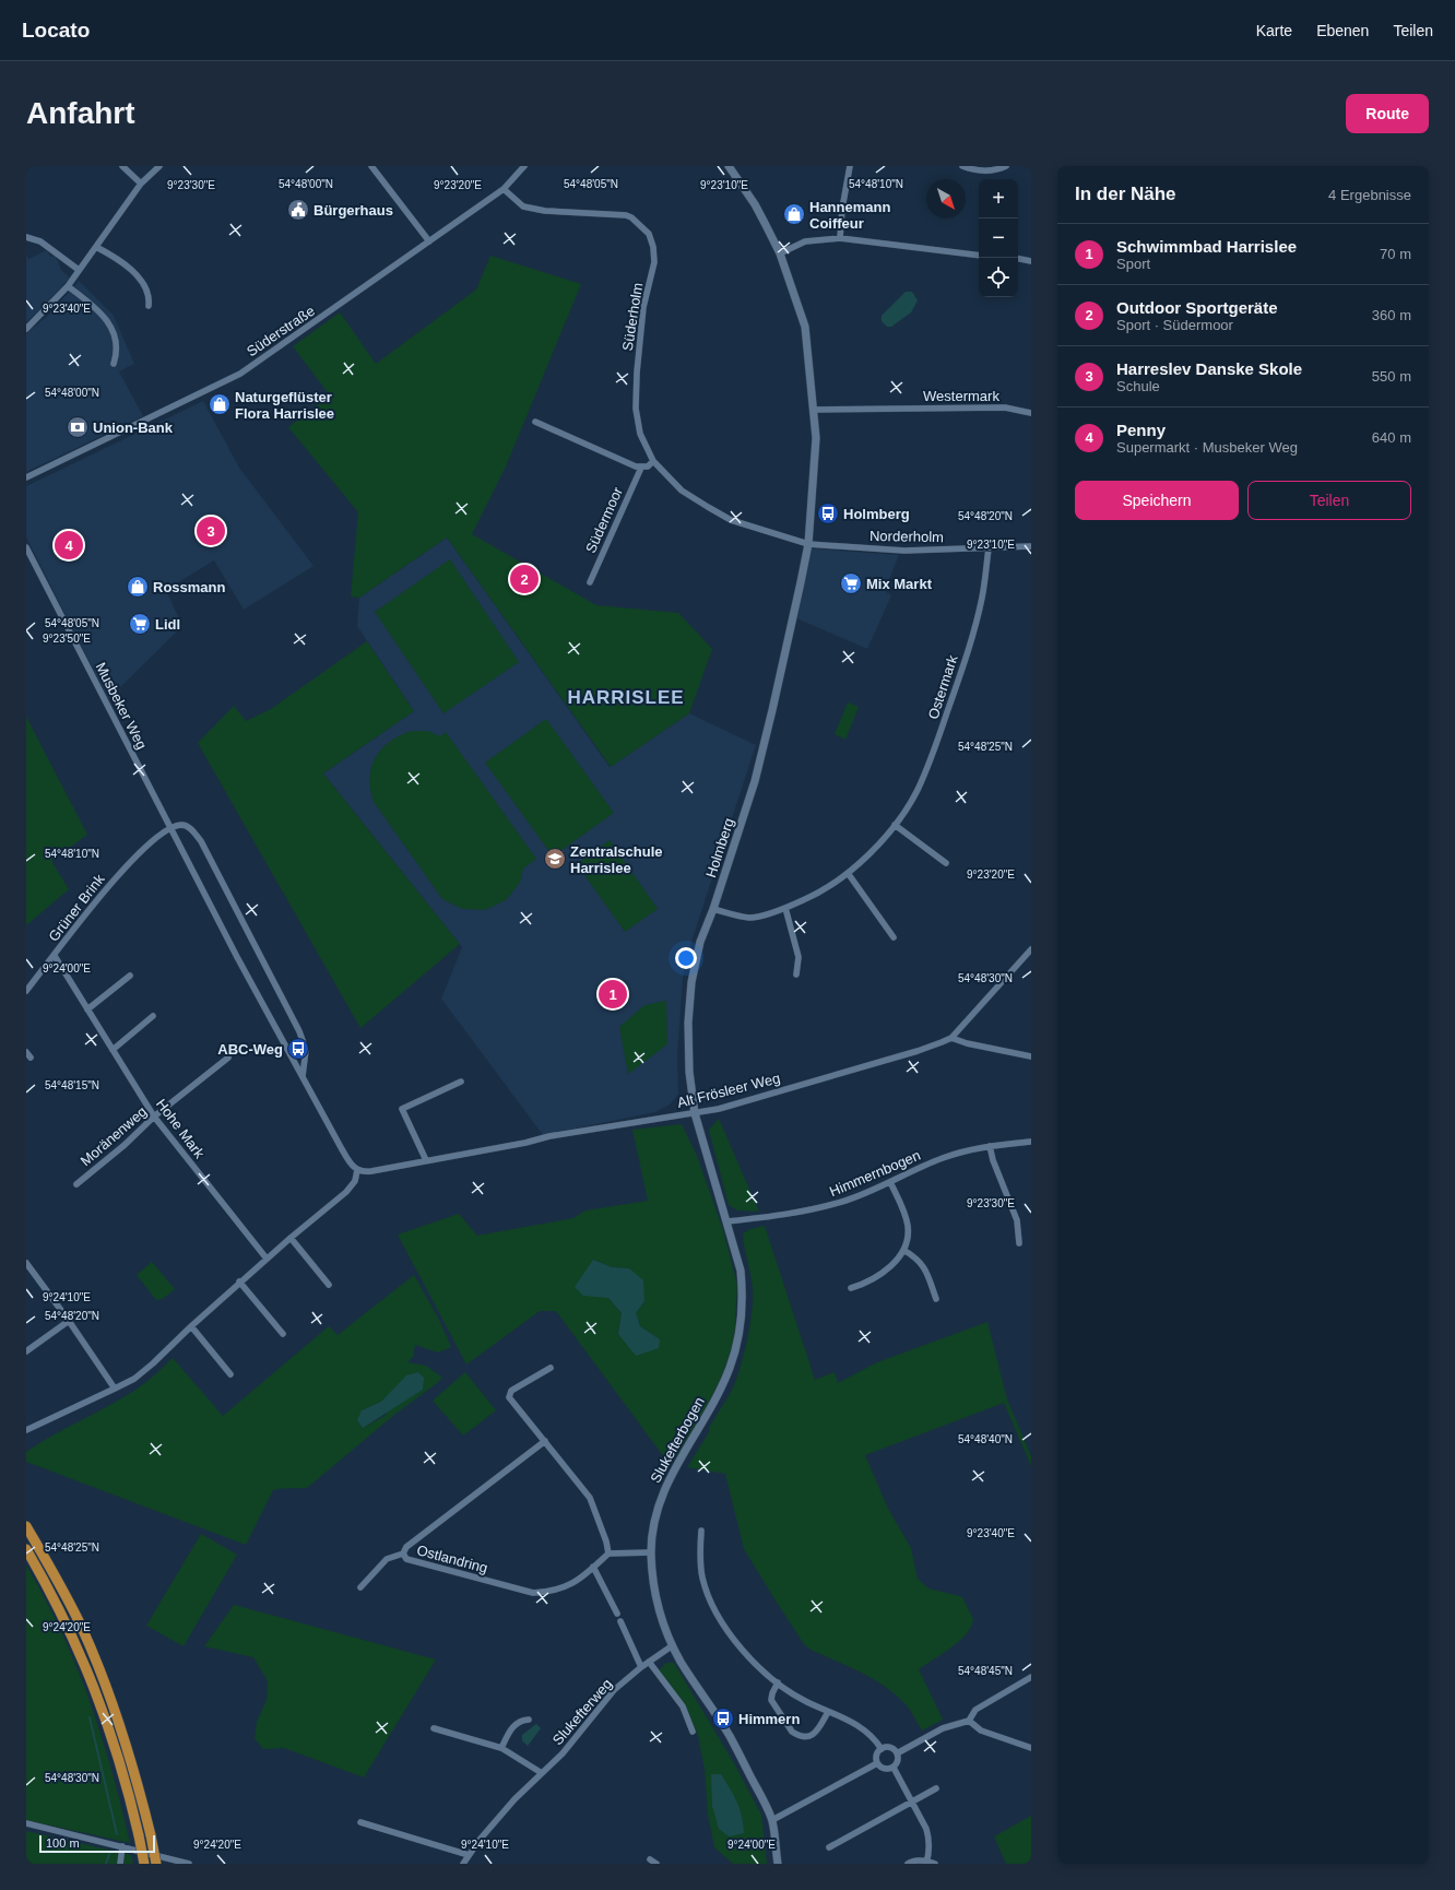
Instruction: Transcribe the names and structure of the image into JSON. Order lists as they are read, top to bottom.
{
  "streets": {
    "street": [
      "Süderholm",
      "Süderstraße",
      "Westermark",
      "Südermoor",
      "Norderholm",
      "Ostermark",
      "Musbeker Weg",
      "Holmberg",
      "Grüner Brink",
      "Alt Frösleer Weg",
      "Hohe Mark",
      "Moränenweg",
      "Himmernbogen",
      "Slukefterbogen",
      "Ostlandring",
      "Slukefterweg"
    ]
  },
  "crossings": [
    ["Süderholm", "Süderstraße"],
    ["Süderholm", "Norderholm"],
    ["Süderholm", "Holmberg"],
    ["Westermark", "Holmberg"],
    ["Norderholm", "Ostermark"],
    ["Norderholm", "Holmberg"],
    ["Ostermark", "Holmberg"],
    ["Musbeker Weg", "Grüner Brink"],
    ["Musbeker Weg", "Alt Frösleer Weg"],
    ["Holmberg", "Alt Frösleer Weg"],
    ["Holmberg", "Slukefterbogen"],
    ["Grüner Brink", "Hohe Mark"],
    ["Alt Frösleer Weg", "Slukefterbogen"],
    ["Hohe Mark", "Moränenweg"],
    ["Himmernbogen", "Slukefterbogen"],
    ["Slukefterbogen", "Slukefterweg"]
  ],
  "districts": ["HARRISLEE"],
  "places": {
    "public building": ["Bürgerhaus"],
    "shop": ["Hannemann Coiffeur", "Naturgeflüster Flora Harrislee", "Rossmann"],
    "bank": ["Union-Bank"],
    "bus stop": ["Holmberg", "ABC-Weg", "Himmern"],
    "supermarket": ["Mix Markt", "Lidl"],
    "school or university": ["Zentralschule Harrislee"]
  },
  "scale_bar": "100 m",
  "north": "bottom right",
  "page": {
    "header": "Locato",
    "nav": ["Karte", "Ebenen", "Teilen"],
    "buttons": [
      "Route",
      ["Speichern", "Teilen"]
    ],
    "title": "Anfahrt",
    "heading": ["In der Nähe", "4 Ergebnisse"],
    "map_buttons": ["+", "−"],
    "list": [
      {
        "mark": "1",
        "name": "Schwimmbad Harrislee",
        "note": "Sport",
        "value": "70 m"
      },
      {
        "mark": "2",
        "name": "Outdoor Sportgeräte",
        "note": "Sport · Südermoor",
        "value": "360 m"
      },
      {
        "mark": "3",
        "name": "Harreslev Danske Skole",
        "note": "Schule",
        "value": "550 m"
      },
      {
        "mark": "4",
        "name": "Penny",
        "note": "Supermarkt · Musbeker Weg",
        "value": "640 m"
      }
    ],
    "pins": [
      "3",
      "4",
      "2",
      "1"
    ],
    "scale": "100 m"
  },
  "coordinates": [
    "54°48'00\"N",
    "54°48'05\"N",
    "54°48'10\"N",
    "9°23'30\"E",
    "9°23'20\"E",
    "9°23'10\"E",
    "9°23'40\"E",
    "54°48'20\"N",
    "9°23'50\"E",
    "54°48'25\"N",
    "9°24'00\"E",
    "54°48'30\"N",
    "54°48'15\"N",
    "9°24'10\"E",
    "54°48'40\"N",
    "9°24'20\"E",
    "54°48'45\"N"
  ]
}
